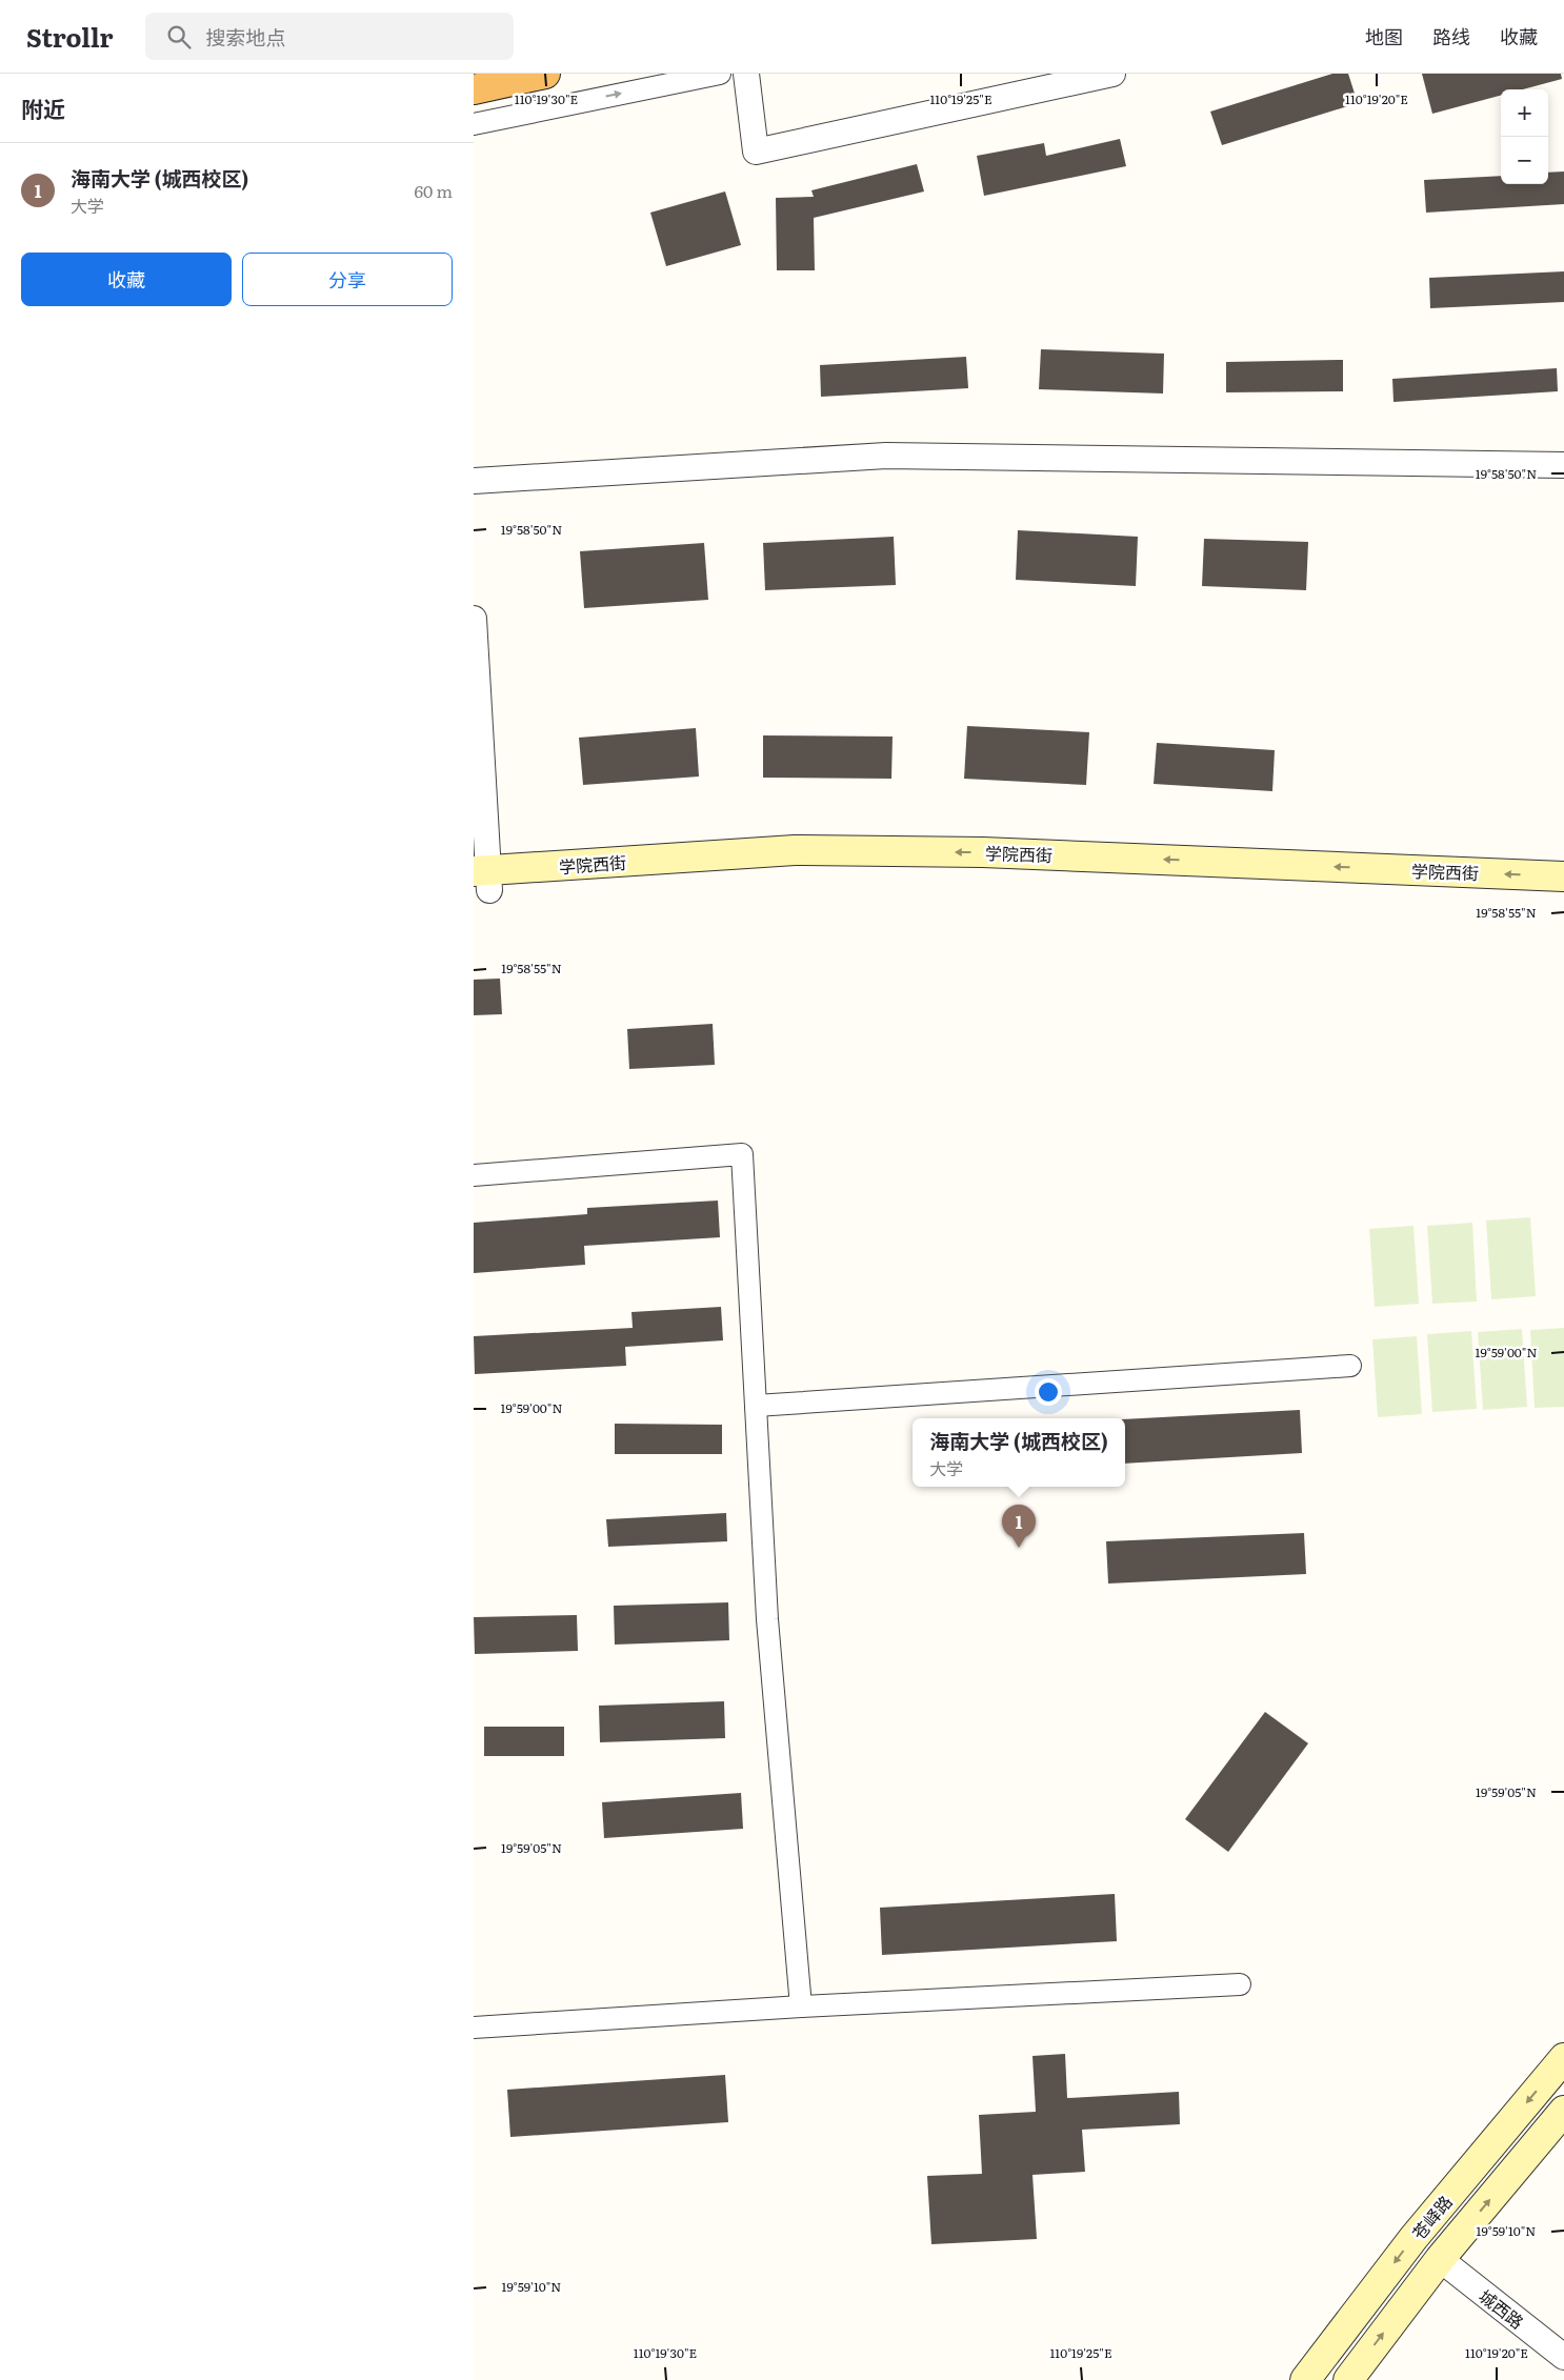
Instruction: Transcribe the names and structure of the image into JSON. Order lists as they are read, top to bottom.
{
  "streets": {
    "main road": ["学院西街", "苍峄路"],
    "street": ["城西路"]
  },
  "crossings": [
    ["苍峄路", "城西路"]
  ],
  "page": {
    "header": "Strollr",
    "search": "搜索地点",
    "nav": ["地图", "路线", "收藏"],
    "heading": "附近",
    "map_buttons": ["+", "−"],
    "list": [
      {
        "mark": "1",
        "name": "海南大学 (城西校区)",
        "note": "大学",
        "value": "60 m"
      }
    ],
    "buttons": ["收藏", "分享"],
    "popup": ["海南大学 (城西校区)", "大学"],
    "pins": "1"
  },
  "coordinates": [
    "110°19'30\"E",
    "110°19'25\"E",
    "110°19'20\"E",
    "19°58'50\"N",
    "19°58'55\"N",
    "19°59'00\"N",
    "19°59'05\"N",
    "19°59'10\"N"
  ]
}
